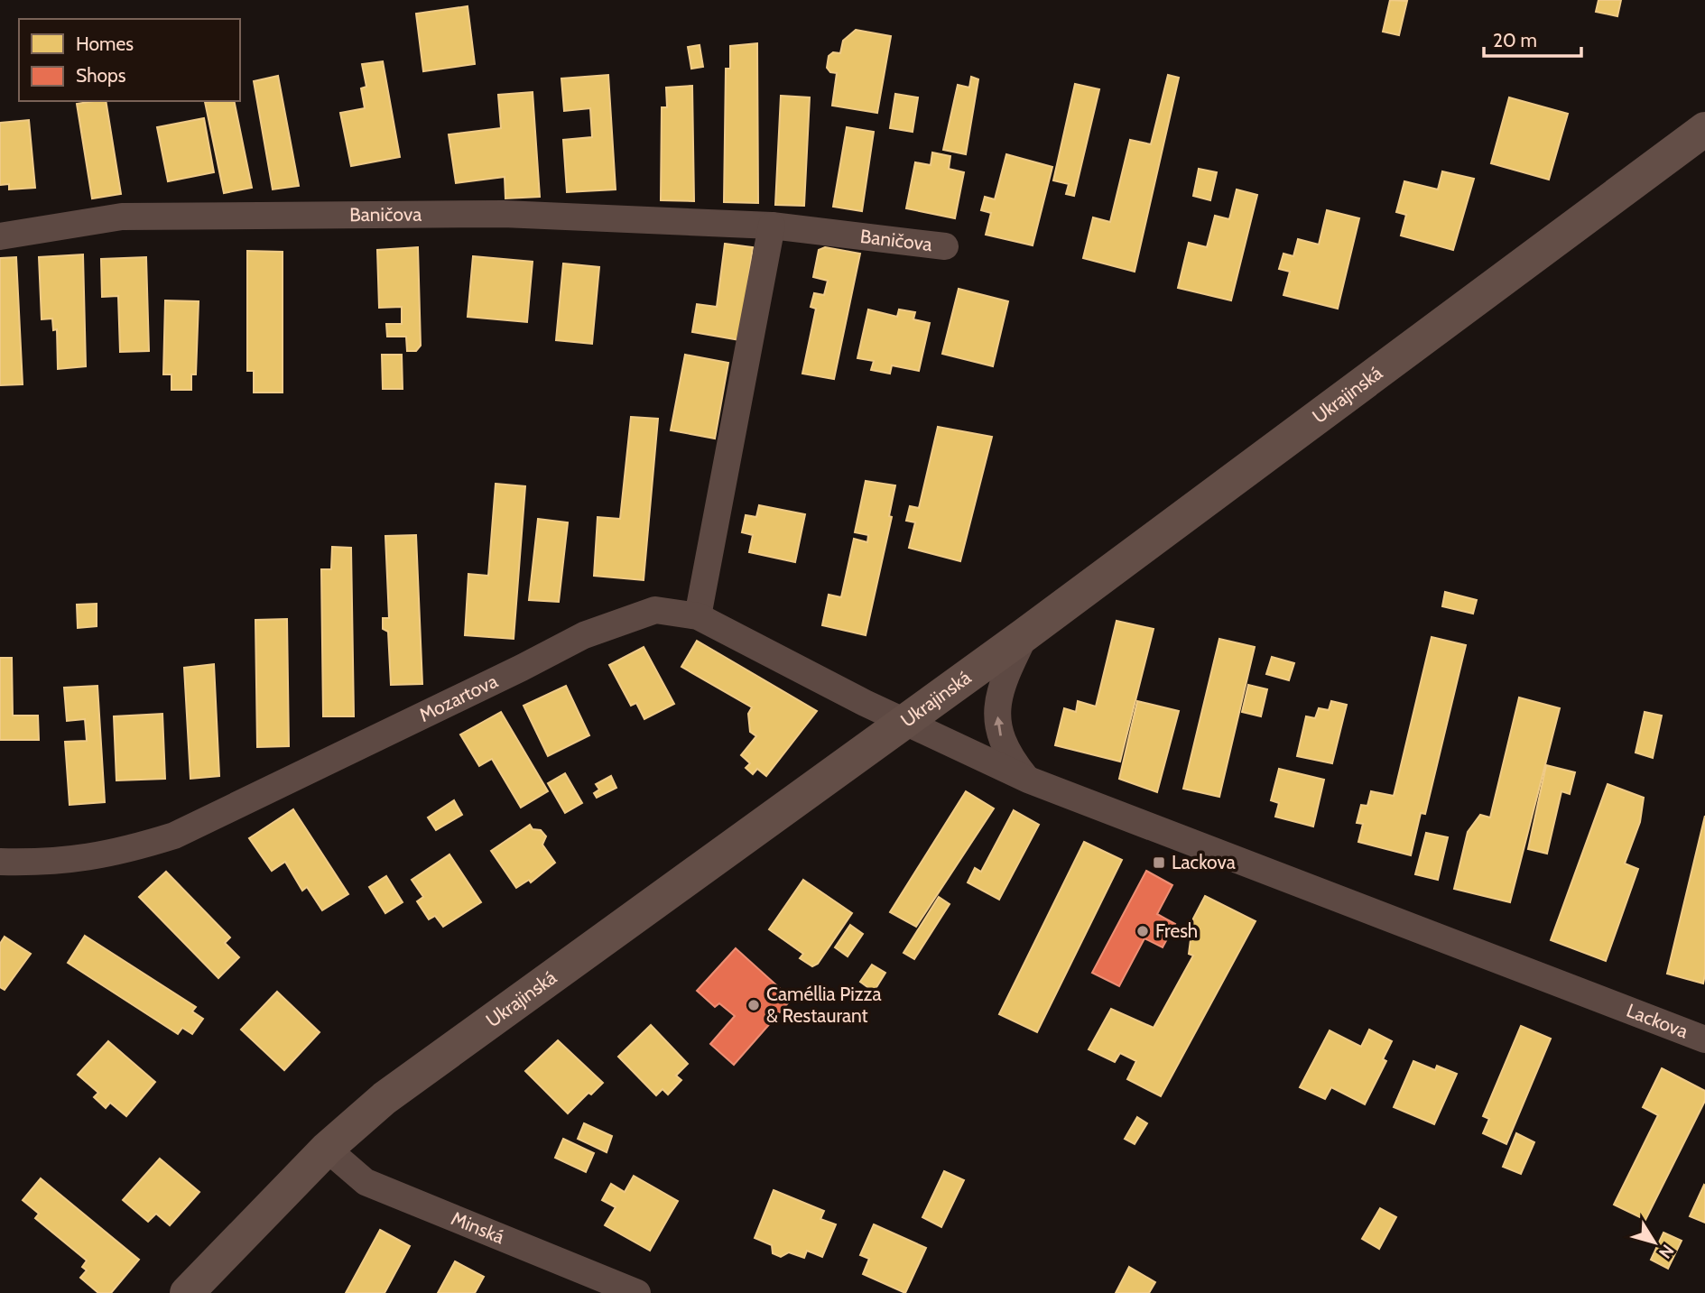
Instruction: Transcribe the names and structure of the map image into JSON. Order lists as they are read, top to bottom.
{
  "streets": {
    "main road": ["Ukrajinská"],
    "street": [
      "Baničova",
      "Mozartova",
      "Lackova",
      "Minská"
    ]
  },
  "crossings": [
    ["Ukrajinská", "Mozartova"],
    ["Ukrajinská", "Lackova"],
    ["Ukrajinská", "Minská"],
    ["Mozartova", "Lackova"]
  ],
  "places": {
    "transit": ["Lackova"],
    "other": ["Fresh", "Caméllia Pizza & Restaurant"]
  },
  "legend": ["Homes", "Shops"],
  "scale_bar": "20 m",
  "north": "bottom right"
}
